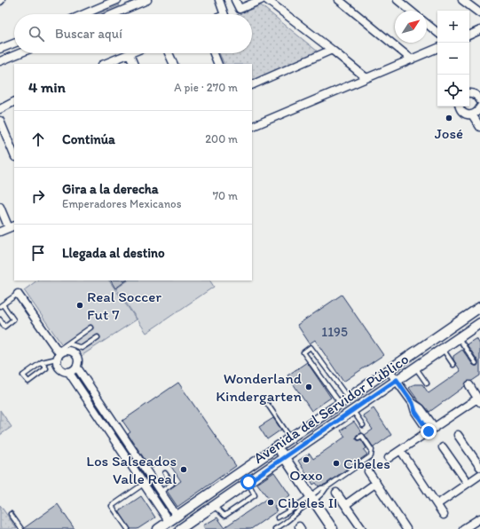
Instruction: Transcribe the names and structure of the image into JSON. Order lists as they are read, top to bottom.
{
  "streets": {
    "street": ["Avenida del Servidor Público"]
  },
  "places": [
    "José",
    "Real Soccer Fut 7",
    "Wonderland Kindergarten",
    "Oxxo",
    "Cibeles",
    "Los Salseados Valle Real",
    "Cibeles II"
  ],
  "house_numbers": ["1195"],
  "north": "top right",
  "page": {
    "map_buttons": ["+", "−"],
    "search": "Buscar aquí",
    "heading": ["4 min", "A pie · 270 m"],
    "list": [
      ["Continúa", "200 m"],
      ["Gira a la derecha", "Emperadores Mexicanos", "70 m"],
      "Llegada al destino"
    ]
  }
}
